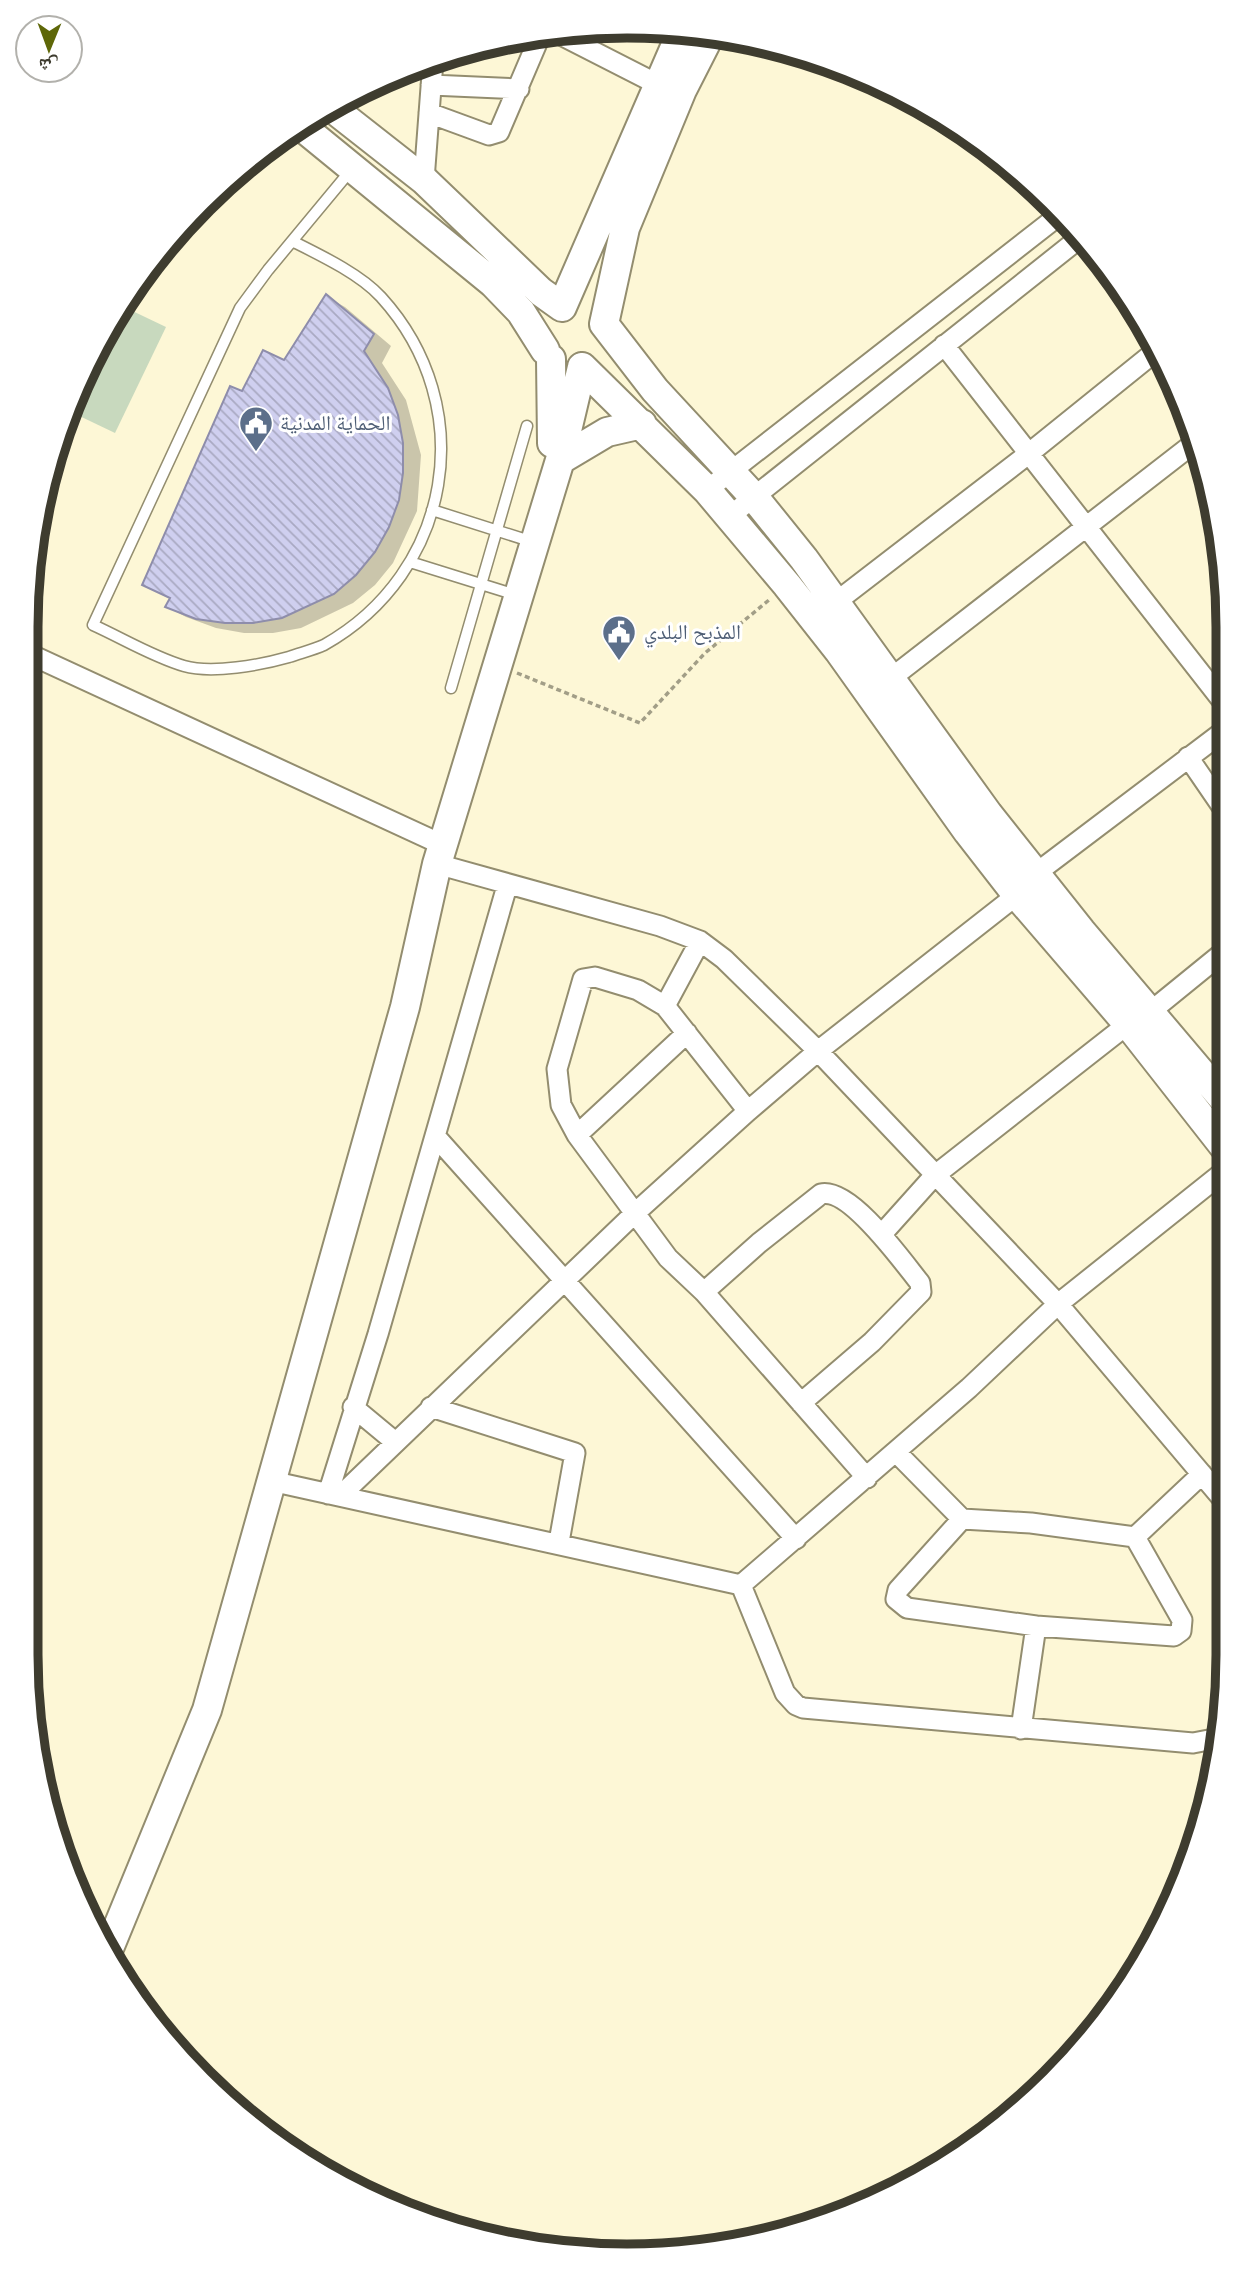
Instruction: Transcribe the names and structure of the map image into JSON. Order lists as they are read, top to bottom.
{
  "places": {
    "public building": ["الحماية المدنية", "المذبح البلدي"]
  },
  "north": "bottom"
}
